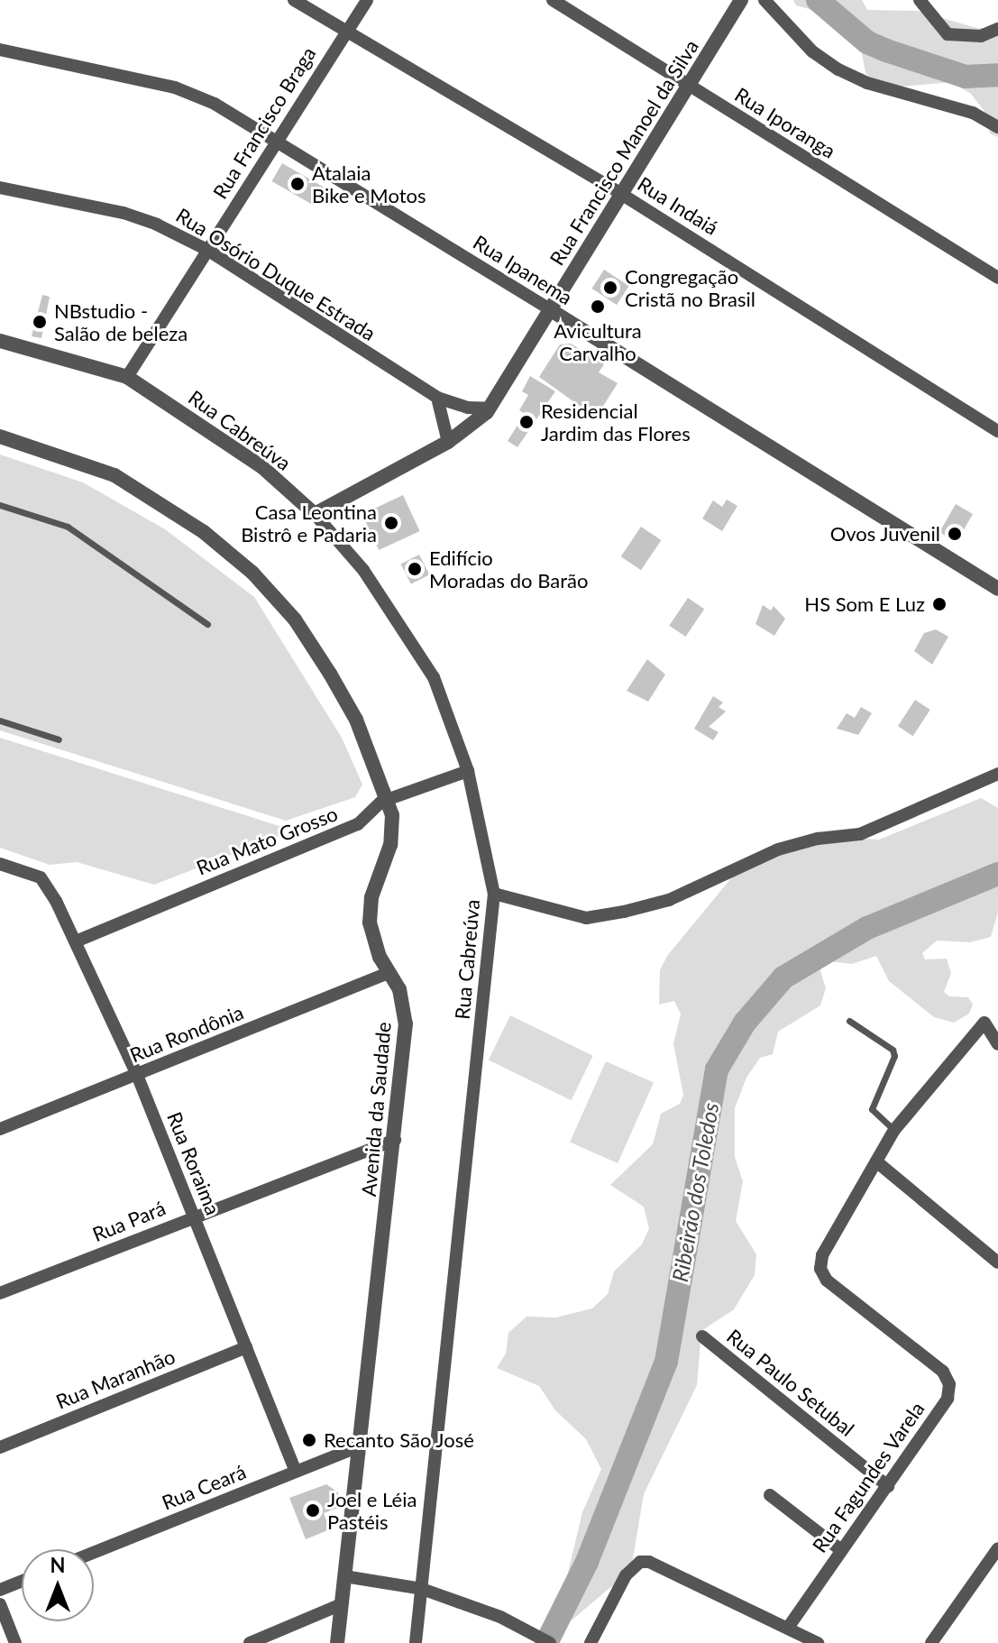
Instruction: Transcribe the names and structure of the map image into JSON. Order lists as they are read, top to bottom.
{
  "streets": {
    "street": [
      "Rua Francisco Braga",
      "Rua Iporanga",
      "Rua Francisco Manoel da Silva",
      "Rua Indaiá",
      "Rua Ipanema",
      "Rua Osório Duque Estrada",
      "Rua Cabreúva",
      "Rua Mato Grosso",
      "Rua Rondônia",
      "Avenida da Saudade",
      "Rua Roraima",
      "Rua Pará",
      "Rua Maranhão",
      "Rua Paulo Setubal",
      "Rua Fagundes Varela",
      "Rua Ceará"
    ]
  },
  "crossings": [
    ["Rua Francisco Braga", "Rua Indaiá"],
    ["Rua Francisco Braga", "Rua Ipanema"],
    ["Rua Francisco Braga", "Rua Osório Duque Estrada"],
    ["Rua Francisco Braga", "Rua Cabreúva"],
    ["Rua Iporanga", "Rua Francisco Manoel da Silva"],
    ["Rua Francisco Manoel da Silva", "Rua Indaiá"],
    ["Rua Francisco Manoel da Silva", "Rua Ipanema"],
    ["Rua Francisco Manoel da Silva", "Rua Osório Duque Estrada"],
    ["Rua Francisco Manoel da Silva", "Rua Cabreúva"],
    ["Rua Cabreúva", "Rua Mato Grosso"],
    ["Rua Mato Grosso", "Avenida da Saudade"],
    ["Rua Mato Grosso", "Rua Roraima"],
    ["Rua Rondônia", "Avenida da Saudade"],
    ["Rua Rondônia", "Rua Roraima"],
    ["Avenida da Saudade", "Rua Pará"],
    ["Avenida da Saudade", "Rua Ceará"],
    ["Rua Roraima", "Rua Pará"],
    ["Rua Roraima", "Rua Maranhão"],
    ["Rua Roraima", "Rua Ceará"],
    ["Rua Paulo Setubal", "Rua Fagundes Varela"]
  ],
  "water": ["Ribeirão dos Toledos"],
  "places": [
    "Atalaia Bike e Motos",
    "Congregação Cristã no Brasil",
    "Avicultura Carvalho",
    "NBstudio - Salão de beleza",
    "Residencial Jardim das Flores",
    "Casa Leontina Bistrô e Padaria",
    "Ovos Juvenil",
    "Edifício Moradas do Barão",
    "HS Som E Luz",
    "Recanto São José",
    "Joel e Léia Pastéis"
  ],
  "north": "top"
}
